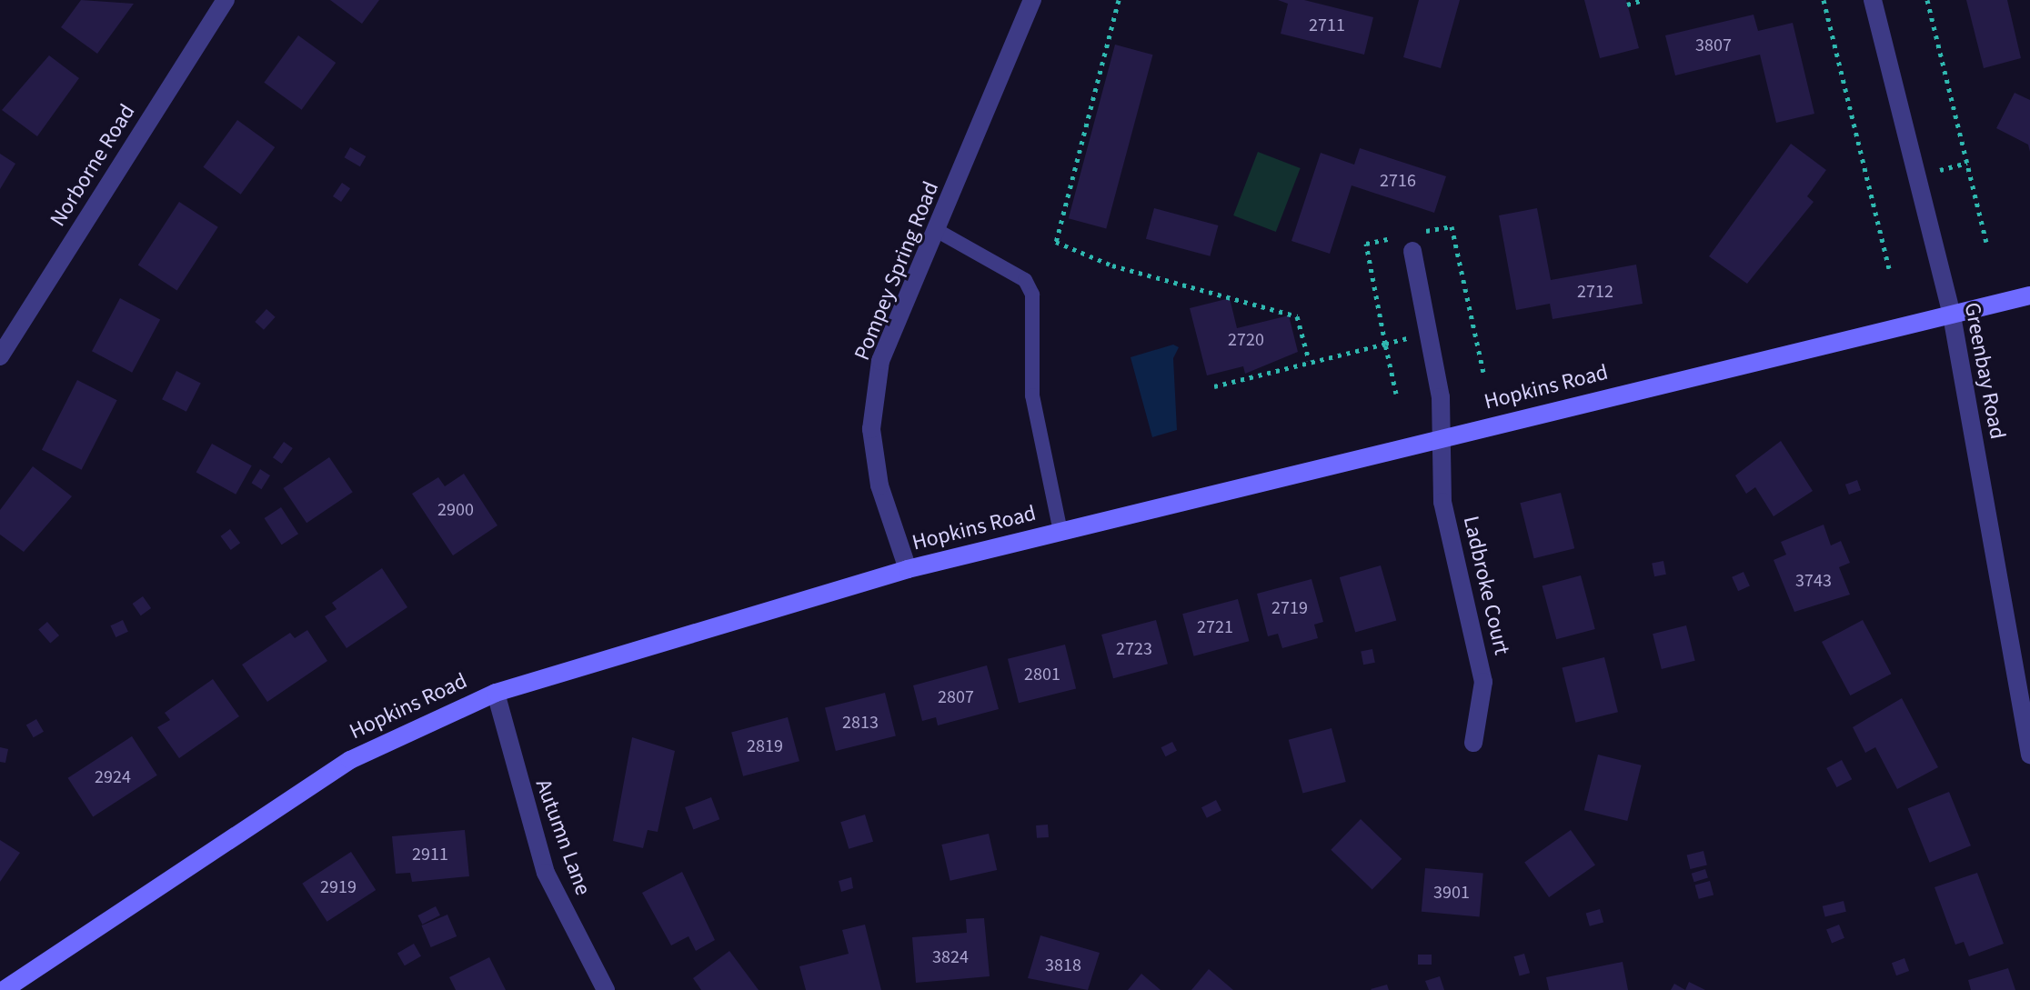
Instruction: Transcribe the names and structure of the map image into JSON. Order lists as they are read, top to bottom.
{
  "streets": {
    "main road": ["Hopkins Road"],
    "street": [
      "Norborne Road",
      "Pompey Spring Road",
      "Greenbay Road",
      "Ladbroke Court",
      "Autumn Lane"
    ]
  },
  "crossings": [
    ["Pompey Spring Road", "Hopkins Road"],
    ["Greenbay Road", "Hopkins Road"],
    ["Hopkins Road", "Ladbroke Court"],
    ["Hopkins Road", "Autumn Lane"]
  ],
  "house_numbers": [
    "2711",
    "3807",
    "2716",
    "2712",
    "2720",
    "2900",
    "3743",
    "2719",
    "2721",
    "2723",
    "2801",
    "2807",
    "2813",
    "2819",
    "2924",
    "2911",
    "2919",
    "3901",
    "3824",
    "3818"
  ]
}
